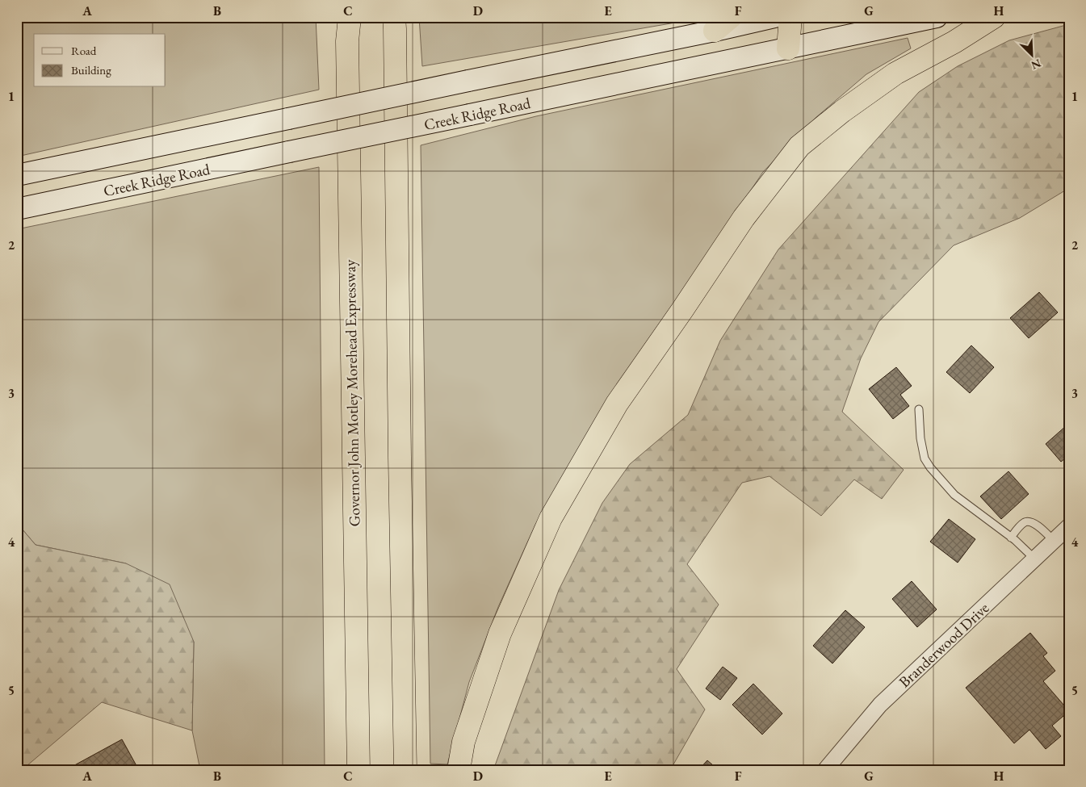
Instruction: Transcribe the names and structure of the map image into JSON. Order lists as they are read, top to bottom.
{
  "streets": {
    "highway": ["Governor John Motley Morehead Expressway"],
    "main road": ["Creek Ridge Road"],
    "street": ["Branderwood Drive"]
  },
  "legend": ["Road", "Building"],
  "north": "bottom right",
  "grid": {
    "columns": [
      "A",
      "B",
      "C",
      "D",
      "E",
      "F",
      "G",
      "H"
    ],
    "rows": [
      "1",
      "2",
      "3",
      "4",
      "5"
    ]
  }
}
